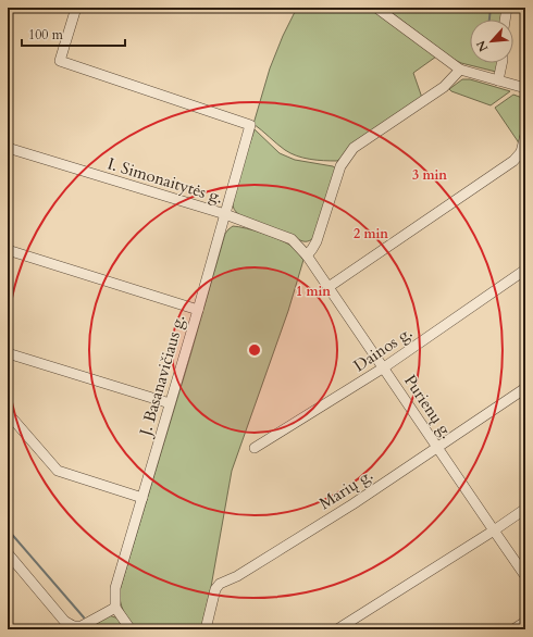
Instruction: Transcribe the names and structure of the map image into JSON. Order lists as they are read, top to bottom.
{
  "streets": {
    "street": [
      "I. Simonaitytės g.",
      "Dainos g.",
      "J. Basanavičiaus g.",
      "Purienų g.",
      "Marių g."
    ]
  },
  "crossings": [
    ["I. Simonaitytės g.", "J. Basanavičiaus g."],
    ["I. Simonaitytės g.", "Purienų g."],
    ["Dainos g.", "Purienų g."],
    ["Purienų g.", "Marių g."]
  ],
  "scale_bar": "100 m",
  "north": "bottom left",
  "rings": ["3 min", "2 min", "1 min"]
}
